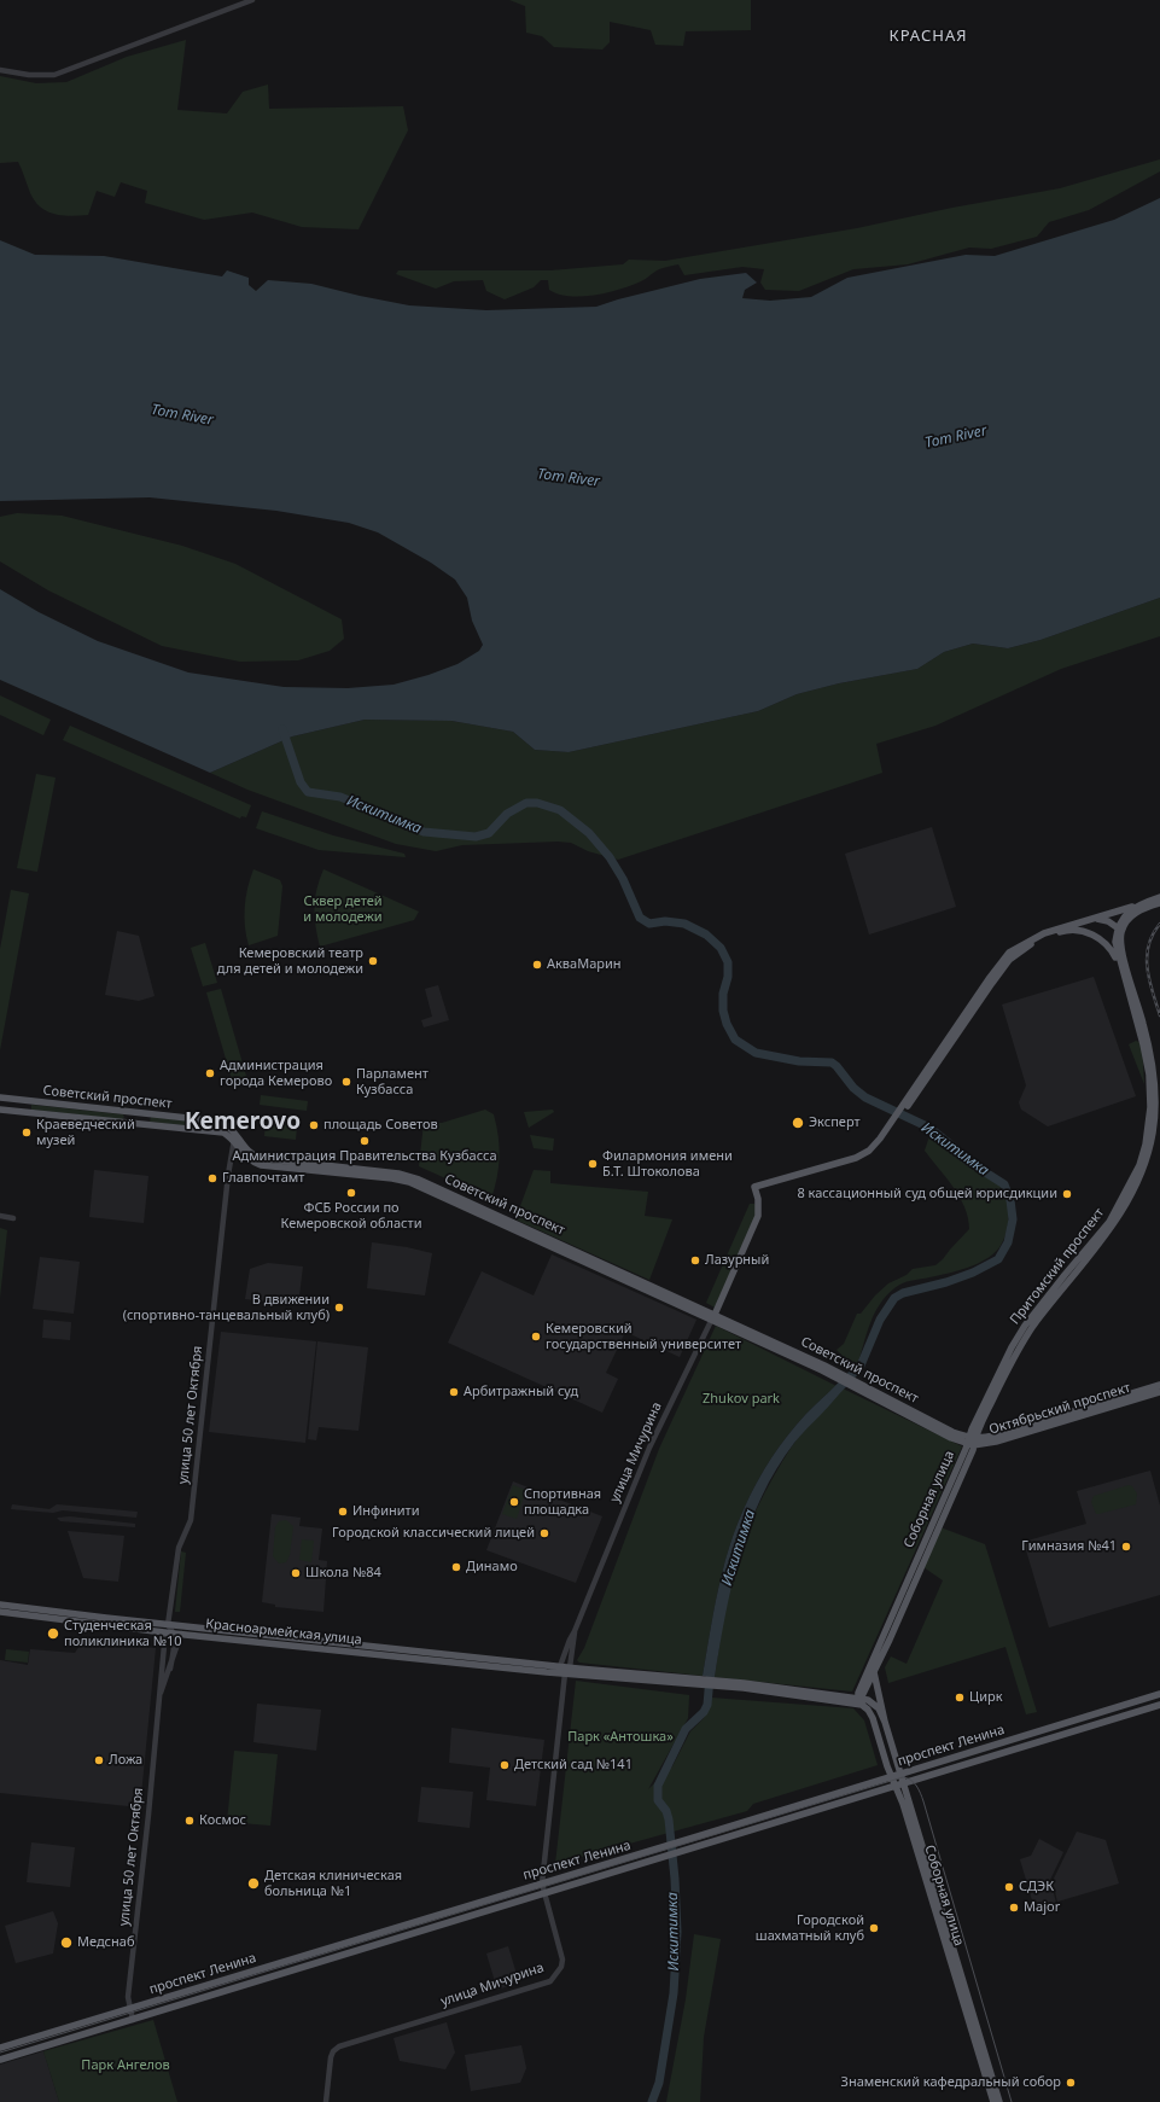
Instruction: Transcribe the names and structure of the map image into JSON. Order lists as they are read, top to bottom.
{
  "streets": {
    "main road": [
      "Советский проспект",
      "Притомский проспект",
      "Октябрьский проспект",
      "Соборная улица",
      "Красноармейская улица",
      "проспект Ленина"
    ],
    "street": ["улица 50 лет Октября", "улица Мичурина"]
  },
  "crossings": [
    ["Советский проспект", "Притомский проспект"],
    ["Советский проспект", "Октябрьский проспект"],
    ["Советский проспект", "улица 50 лет Октября"],
    ["Советский проспект", "улица Мичурина"],
    ["Советский проспект", "Соборная улица"],
    ["Притомский проспект", "Октябрьский проспект"],
    ["Притомский проспект", "Соборная улица"],
    ["Октябрьский проспект", "Соборная улица"],
    ["улица 50 лет Октября", "Красноармейская улица"],
    ["улица 50 лет Октября", "проспект Ленина"],
    ["улица Мичурина", "Красноармейская улица"],
    ["улица Мичурина", "проспект Ленина"],
    ["Соборная улица", "Красноармейская улица"],
    ["Соборная улица", "проспект Ленина"]
  ],
  "districts": ["КРАСНАЯ", "Kemerovo"],
  "water": ["Tom River", "Искитимка"],
  "parks": [
    "Сквер детей и молодежи",
    "Zhukov park",
    "Парк «Антошка»",
    "Парк Ангелов"
  ],
  "places": [
    "Кемеровский театр для детей и молодежи",
    "АкваМарин",
    "Администрация города Кемерово",
    "Парламент Кузбасса",
    "Эксперт",
    "площадь Советов",
    "Краеведческий музей",
    "Администрация Правительства Кузбасса",
    "Филармония имени Б.Т. Штоколова",
    "Главпочтамт",
    "ФСБ России по Кемеровской области",
    "8 кассационный суд общей юрисдикции",
    "Лазурный",
    "В движении (спортивно-танцевальный клуб)",
    "Кемеровский государственный университет",
    "Арбитражный суд",
    "Спортивная площадка",
    "Инфинити",
    "Городской классический лицей",
    "Гимназия №41",
    "Динамо",
    "Школа №84",
    "Студенческая поликлиника №10",
    "Цирк",
    "Ложа",
    "Детский сад №141",
    "Космос",
    "Детская клиническая больница №1",
    "СДЭК",
    "Major",
    "Городской шахматный клуб",
    "Медснаб",
    "Знаменский кафедральный собор"
  ]
}
